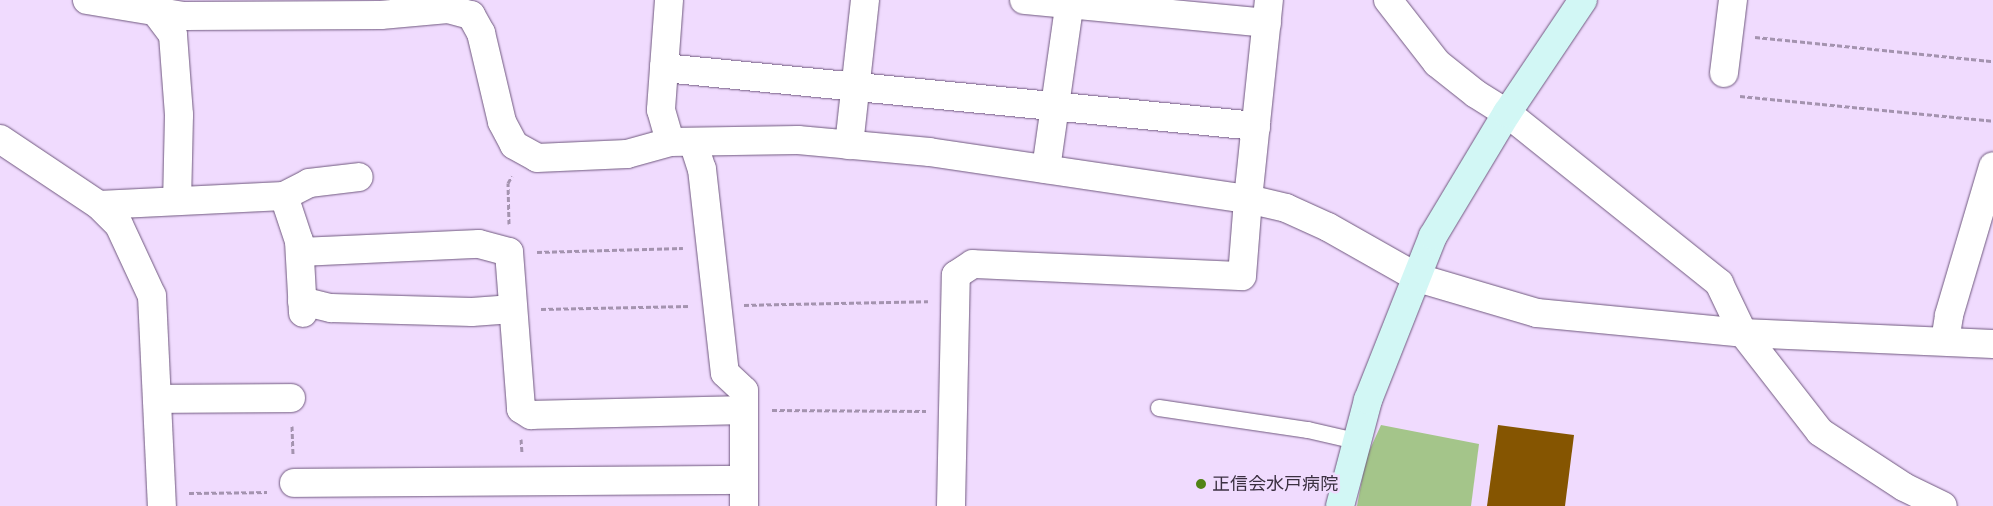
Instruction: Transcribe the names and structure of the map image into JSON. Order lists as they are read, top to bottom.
{
  "places": ["正信会水戸病院"]
}
